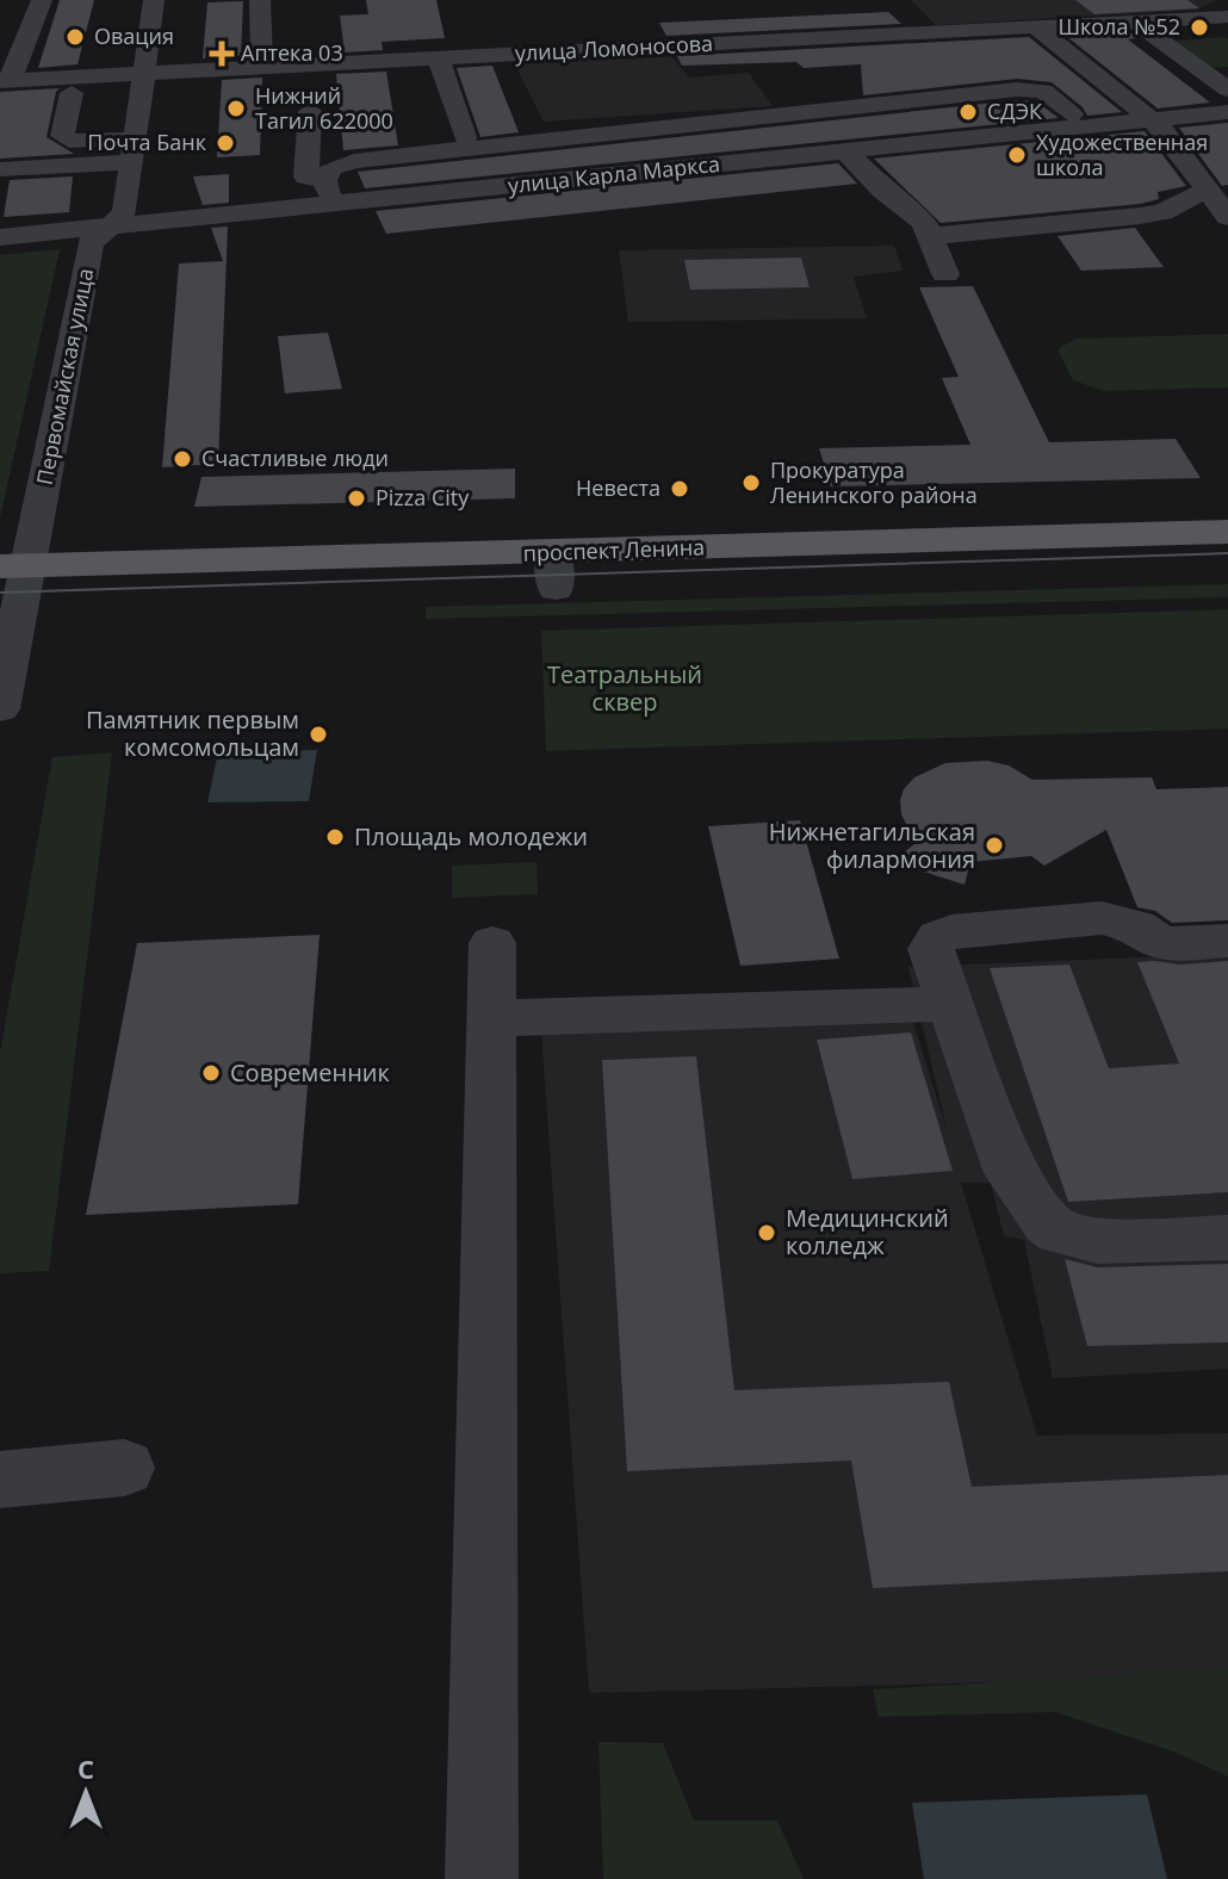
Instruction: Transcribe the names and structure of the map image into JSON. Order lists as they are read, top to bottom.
{
  "streets": {
    "main road": ["проспект Ленина"],
    "street": ["улица Ломоносова", "улица Карла Маркса", "Первомайская улица"]
  },
  "crossings": [
    ["улица Ломоносова", "Первомайская улица"],
    ["улица Карла Маркса", "Первомайская улица"],
    ["Первомайская улица", "проспект Ленина"]
  ],
  "parks": ["Театральный сквер"],
  "places": {
    "other": [
      "Школа №52",
      "Овация",
      "Нижний Тагил 622000",
      "СДЭК",
      "Почта Банк",
      "Художественная школа",
      "Счастливые люди",
      "Прокуратура Ленинского района",
      "Невеста",
      "Pizza City",
      "Памятник первым комсомольцам",
      "Площадь молодежи",
      "Нижнетагильская филармония",
      "Современник",
      "Медицинский колледж"
    ],
    "health": ["Аптека 03"]
  },
  "north": "top"
}
